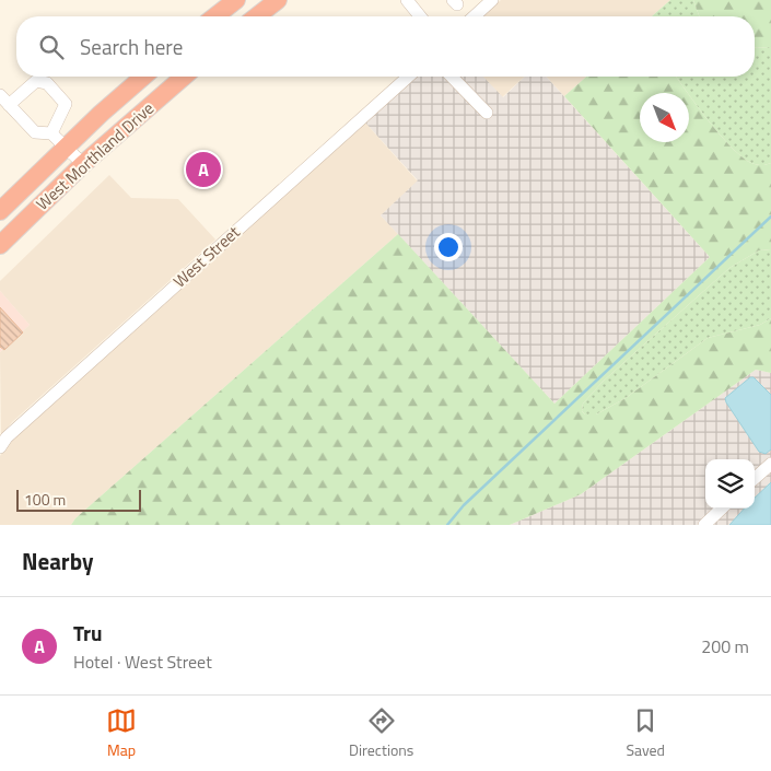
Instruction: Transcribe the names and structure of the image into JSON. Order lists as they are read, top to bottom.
{
  "streets": {
    "highway": ["West Morthland Drive"],
    "street": ["West Street"]
  },
  "scale_bar": "100 m",
  "north": "bottom right",
  "page": {
    "search": "Search here",
    "pins": "A",
    "scale": "100 m",
    "heading": "Nearby",
    "list": [
      {
        "mark": "A",
        "name": "Tru",
        "note": "Hotel · West Street",
        "value": "200 m"
      }
    ],
    "nav": ["Map", "Directions", "Saved"]
  }
}
